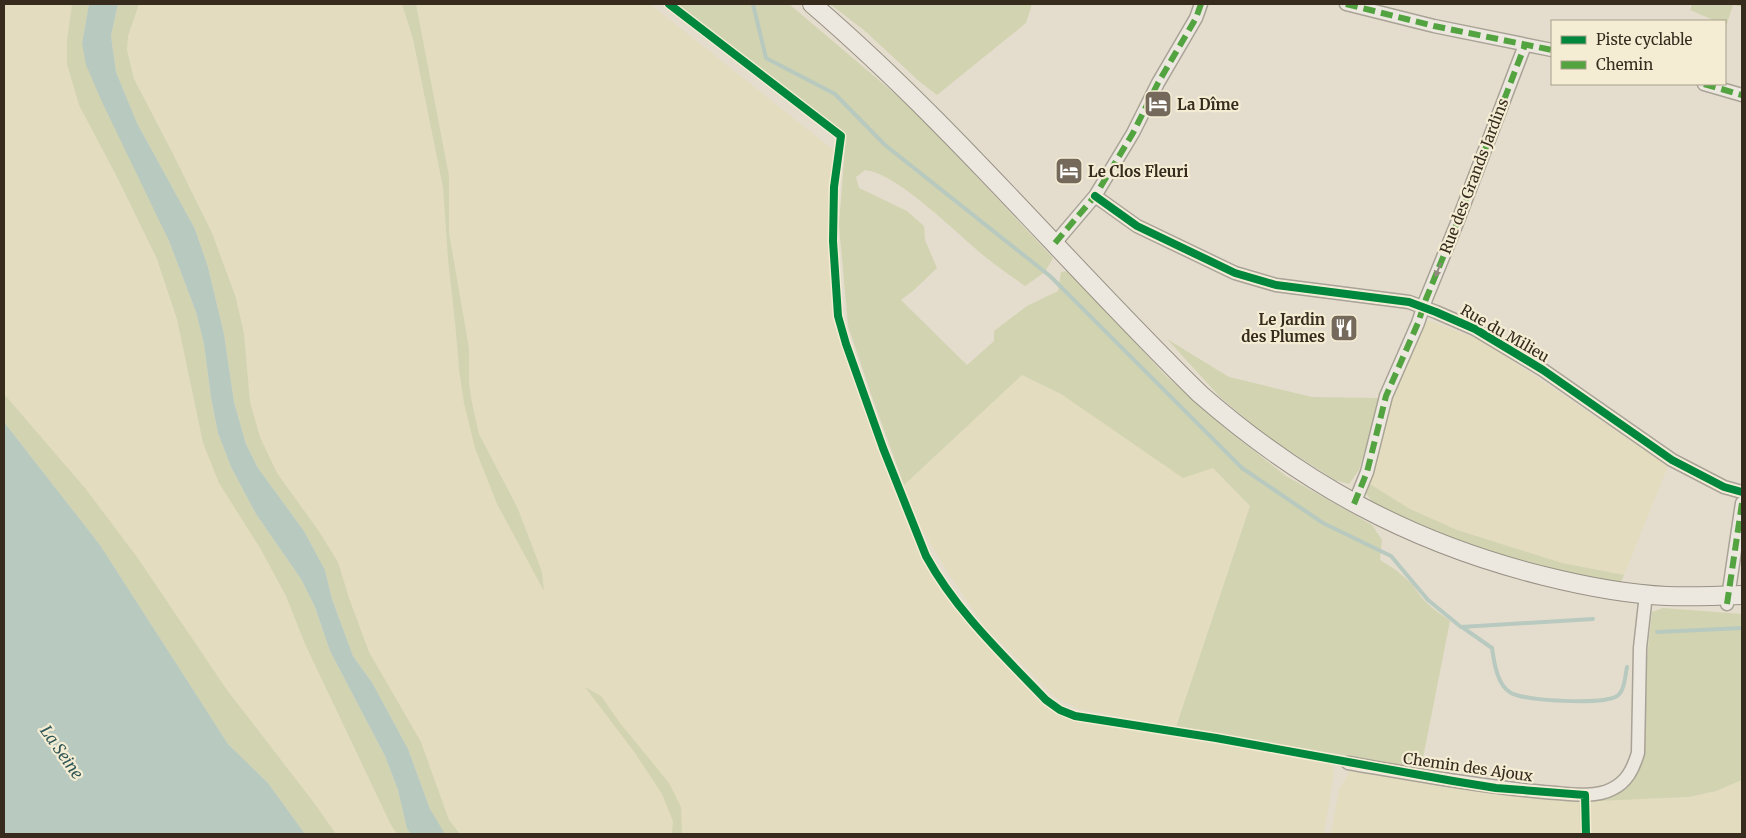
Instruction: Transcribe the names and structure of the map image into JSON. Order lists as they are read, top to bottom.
{
  "streets": {
    "street": ["Rue des Grands Jardins", "Rue du Milieu", "Chemin des Ajoux"]
  },
  "crossings": [
    ["Rue des Grands Jardins", "Rue du Milieu"]
  ],
  "one_way": ["Rue des Grands Jardins"],
  "water": ["La Seine"],
  "places": {
    "hotel": ["La Dîme", "Le Clos Fleuri"],
    "restaurant": ["Le Jardin des Plumes"]
  },
  "legend": ["Piste cyclable", "Chemin"]
}
